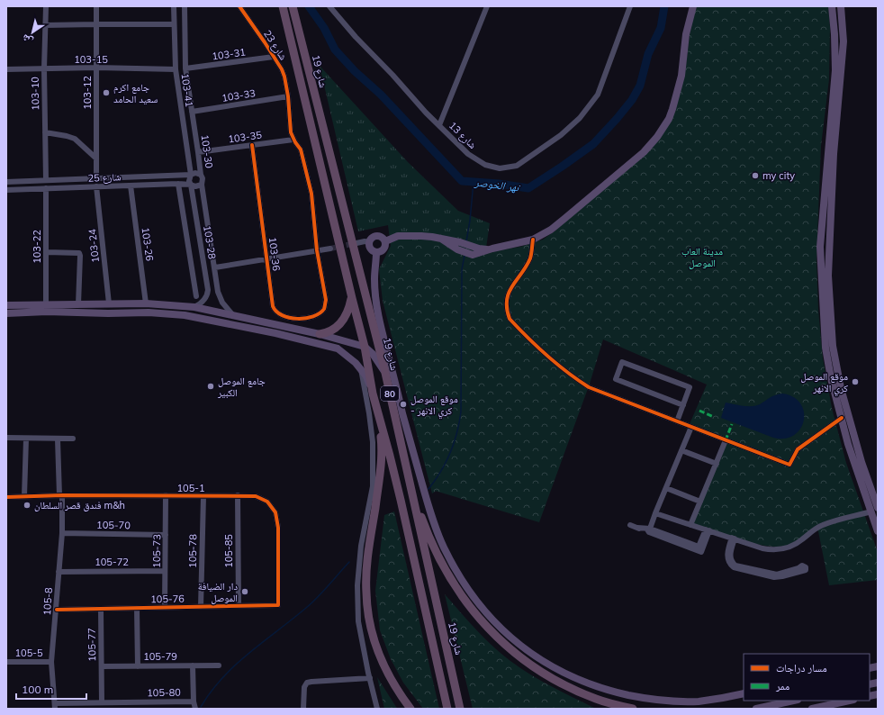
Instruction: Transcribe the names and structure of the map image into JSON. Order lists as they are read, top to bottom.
{
  "streets": {
    "highway": ["شارع 19", "80"],
    "street": [
      "شارع 23",
      "103-31",
      "103-15",
      "103-41",
      "103-12",
      "103-10",
      "103-33",
      "شارع 13",
      "103-35",
      "103-30",
      "شارع 25",
      "103-28",
      "103-26",
      "103-24",
      "103-22",
      "103-36",
      "105-1",
      "105-70",
      "105-73",
      "105-78",
      "105-85",
      "105-72",
      "105-76",
      "105-8",
      "105-77",
      "105-5",
      "105-79",
      "105-80"
    ]
  },
  "crossings": [
    ["شارع 23", "103-31"],
    ["شارع 23", "103-33"],
    ["شارع 23", "103-35"],
    ["شارع 23", "103-36"],
    ["103-31", "103-30"],
    ["103-15", "103-41"],
    ["103-15", "103-12"],
    ["103-15", "103-10"],
    ["103-41", "103-30"],
    ["103-41", "شارع 25"],
    ["103-41", "103-28"],
    ["103-12", "شارع 25"],
    ["103-10", "شارع 25"],
    ["103-33", "103-30"],
    ["103-35", "103-30"],
    ["103-35", "103-36"],
    ["103-30", "شارع 25"],
    ["103-30", "103-28"],
    ["شارع 25", "103-28"],
    ["شارع 25", "103-26"],
    ["شارع 25", "103-24"],
    ["شارع 25", "103-22"],
    ["105-1", "105-73"],
    ["105-1", "105-78"],
    ["105-1", "105-85"],
    ["105-1", "105-76"],
    ["105-1", "105-8"],
    ["105-70", "105-73"],
    ["105-70", "105-8"],
    ["105-73", "105-72"],
    ["105-73", "105-76"],
    ["105-78", "105-76"],
    ["105-85", "105-76"],
    ["105-72", "105-8"],
    ["105-76", "105-8"],
    ["105-76", "105-77"],
    ["105-8", "105-5"],
    ["105-8", "105-80"],
    ["105-77", "105-79"],
    ["105-77", "105-80"],
    ["105-79", "105-80"]
  ],
  "water": ["نهر الخوصر"],
  "parks": ["مدينة العاب الموصل"],
  "places": [
    "جامع اكرم سعيد الحامد",
    "my city",
    "موقع الموصل كري الانهر",
    "جامع الموصل الكبير",
    "موقع الموصل - كري الانهر",
    "فندق قصر السلطان m&h",
    "دار الضيافة الموصل"
  ],
  "legend": ["مسار دراجات", "ممر"],
  "scale_bar": "100 m",
  "north": "bottom left"
}
